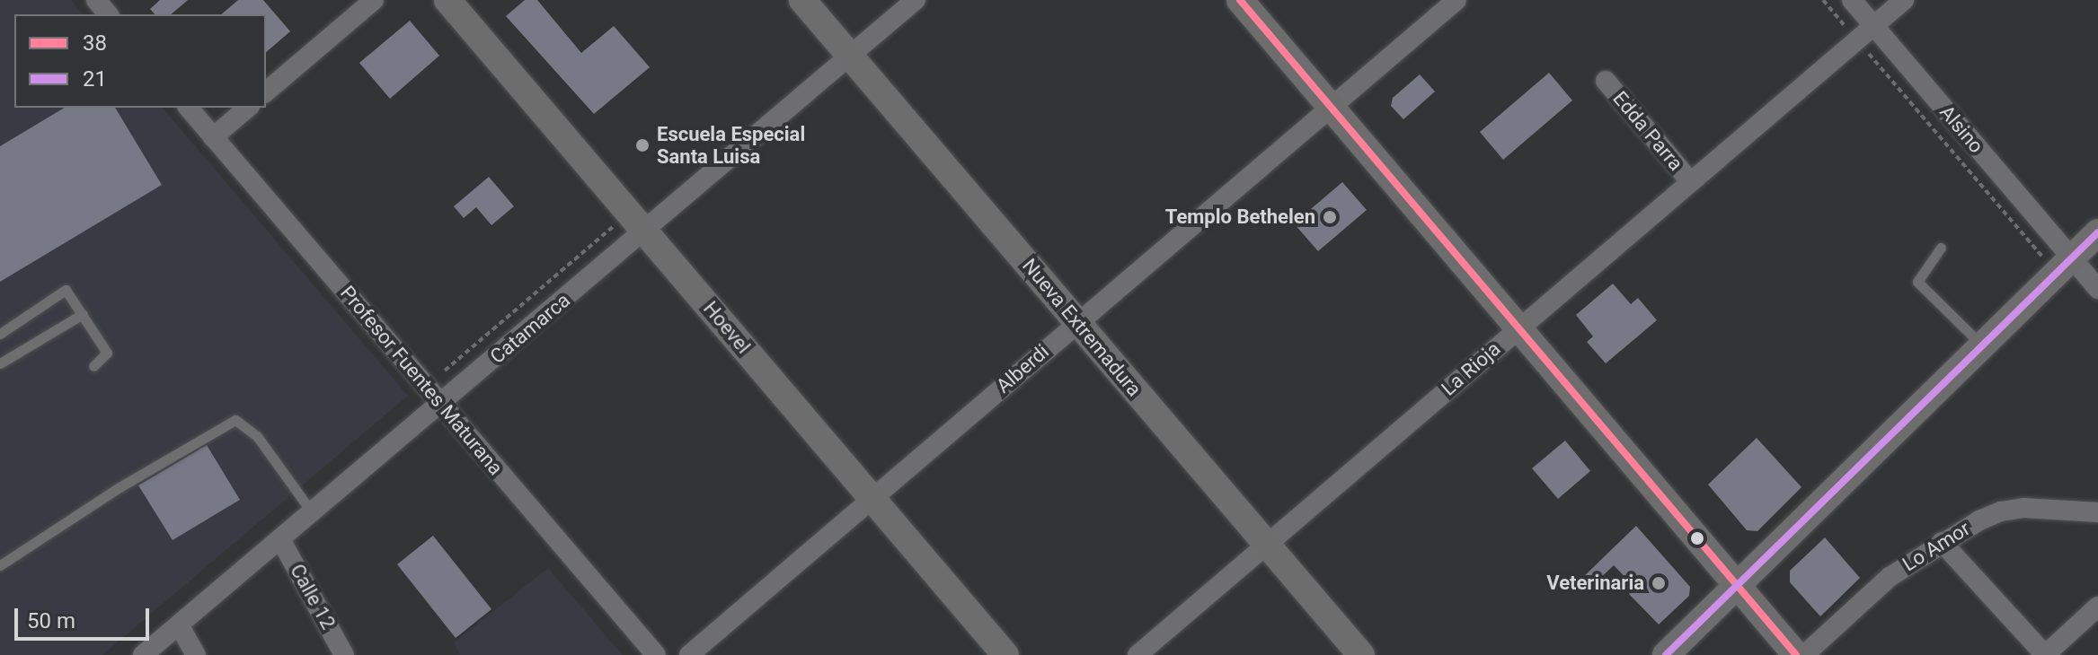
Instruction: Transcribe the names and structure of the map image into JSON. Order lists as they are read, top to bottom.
{
  "streets": {
    "street": [
      "Alsino",
      "Edda Parra",
      "Hoevel",
      "Nueva Extremadura",
      "Catamarca",
      "Alberdi",
      "La Rioja",
      "Profesor Fuentes Maturana",
      "Lo Amor",
      "Calle 12"
    ]
  },
  "crossings": [
    ["Alsino", "La Rioja"],
    ["Edda Parra", "La Rioja"],
    ["Hoevel", "Catamarca"],
    ["Hoevel", "Alberdi"],
    ["Nueva Extremadura", "Catamarca"],
    ["Nueva Extremadura", "Alberdi"],
    ["Nueva Extremadura", "La Rioja"],
    ["Catamarca", "Profesor Fuentes Maturana"],
    ["Catamarca", "Calle 12"]
  ],
  "places": ["Escuela Especial Santa Luisa", "Templo Bethelen", "Veterinaria"],
  "lines": ["transit line 38", "transit line 21"],
  "legend": ["38", "21"],
  "scale_bar": "50 m"
}
